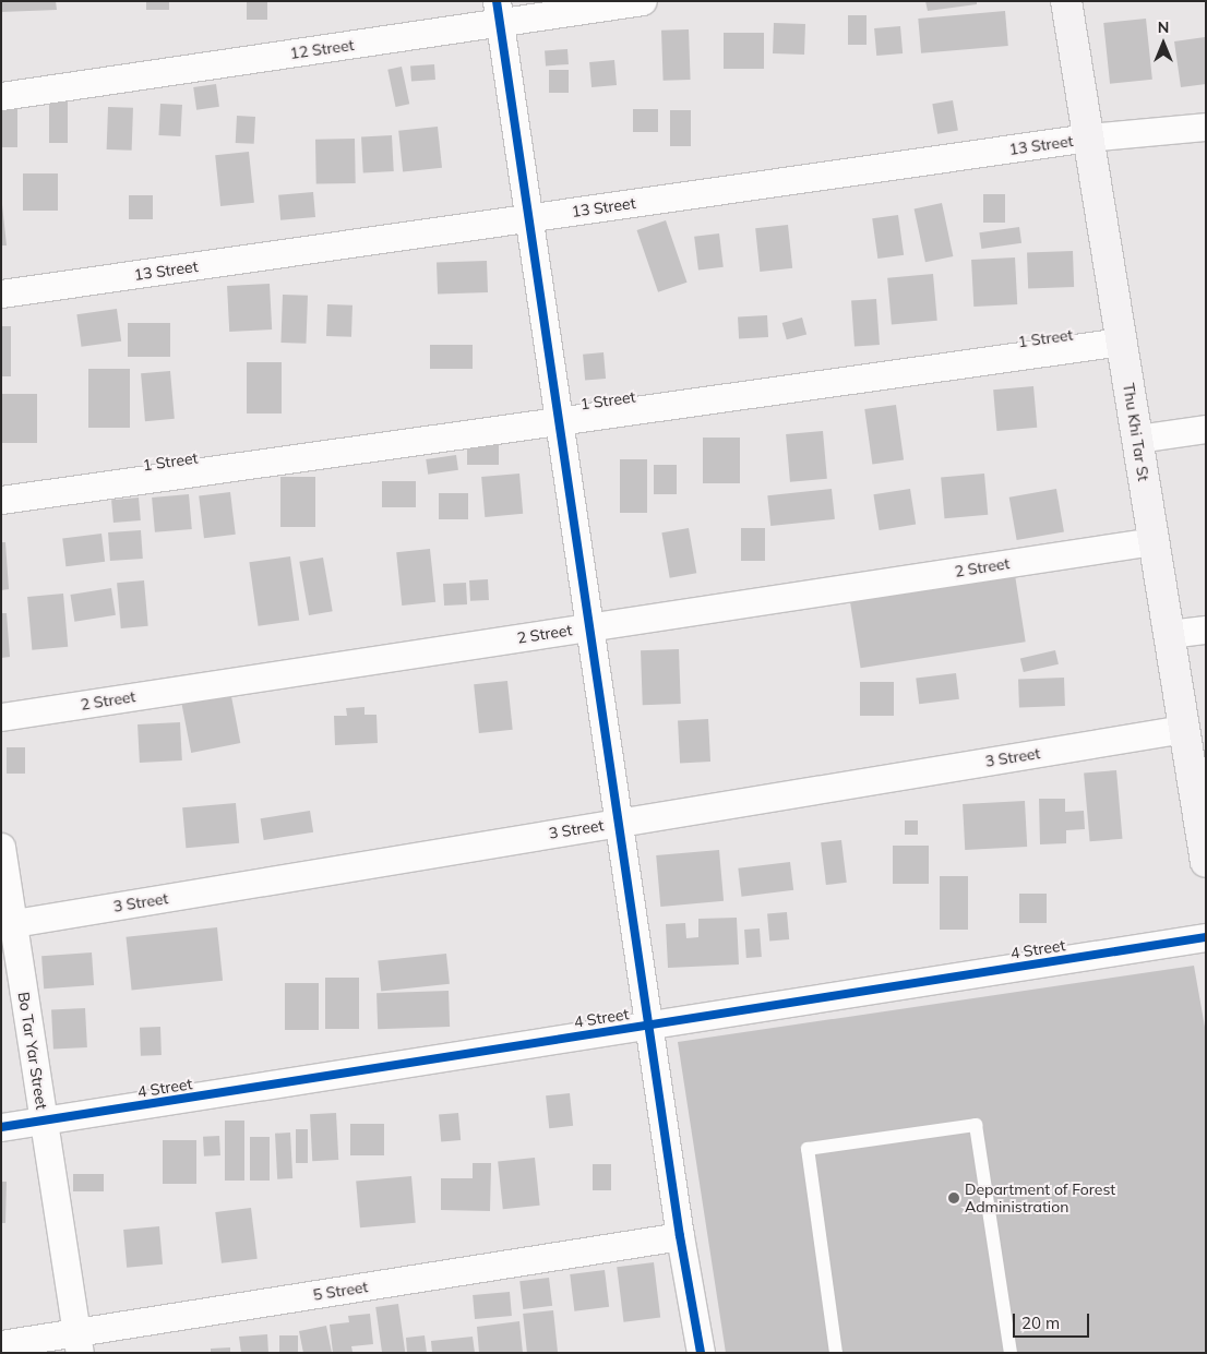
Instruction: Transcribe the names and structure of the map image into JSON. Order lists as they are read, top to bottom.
{
  "streets": {
    "street": [
      "12 Street",
      "13 Street",
      "1 Street",
      "Thu Khi Tar St",
      "2 Street",
      "3 Street",
      "4 Street",
      "Bo Tar Yar Street",
      "5 Street"
    ]
  },
  "crossings": [
    ["13 Street", "Thu Khi Tar St"],
    ["1 Street", "Thu Khi Tar St"],
    ["Thu Khi Tar St", "2 Street"],
    ["Thu Khi Tar St", "3 Street"],
    ["3 Street", "Bo Tar Yar Street"],
    ["4 Street", "Bo Tar Yar Street"],
    ["Bo Tar Yar Street", "5 Street"]
  ],
  "places": ["Department of Forest Administration"],
  "scale_bar": "20 m",
  "north": "top"
}
